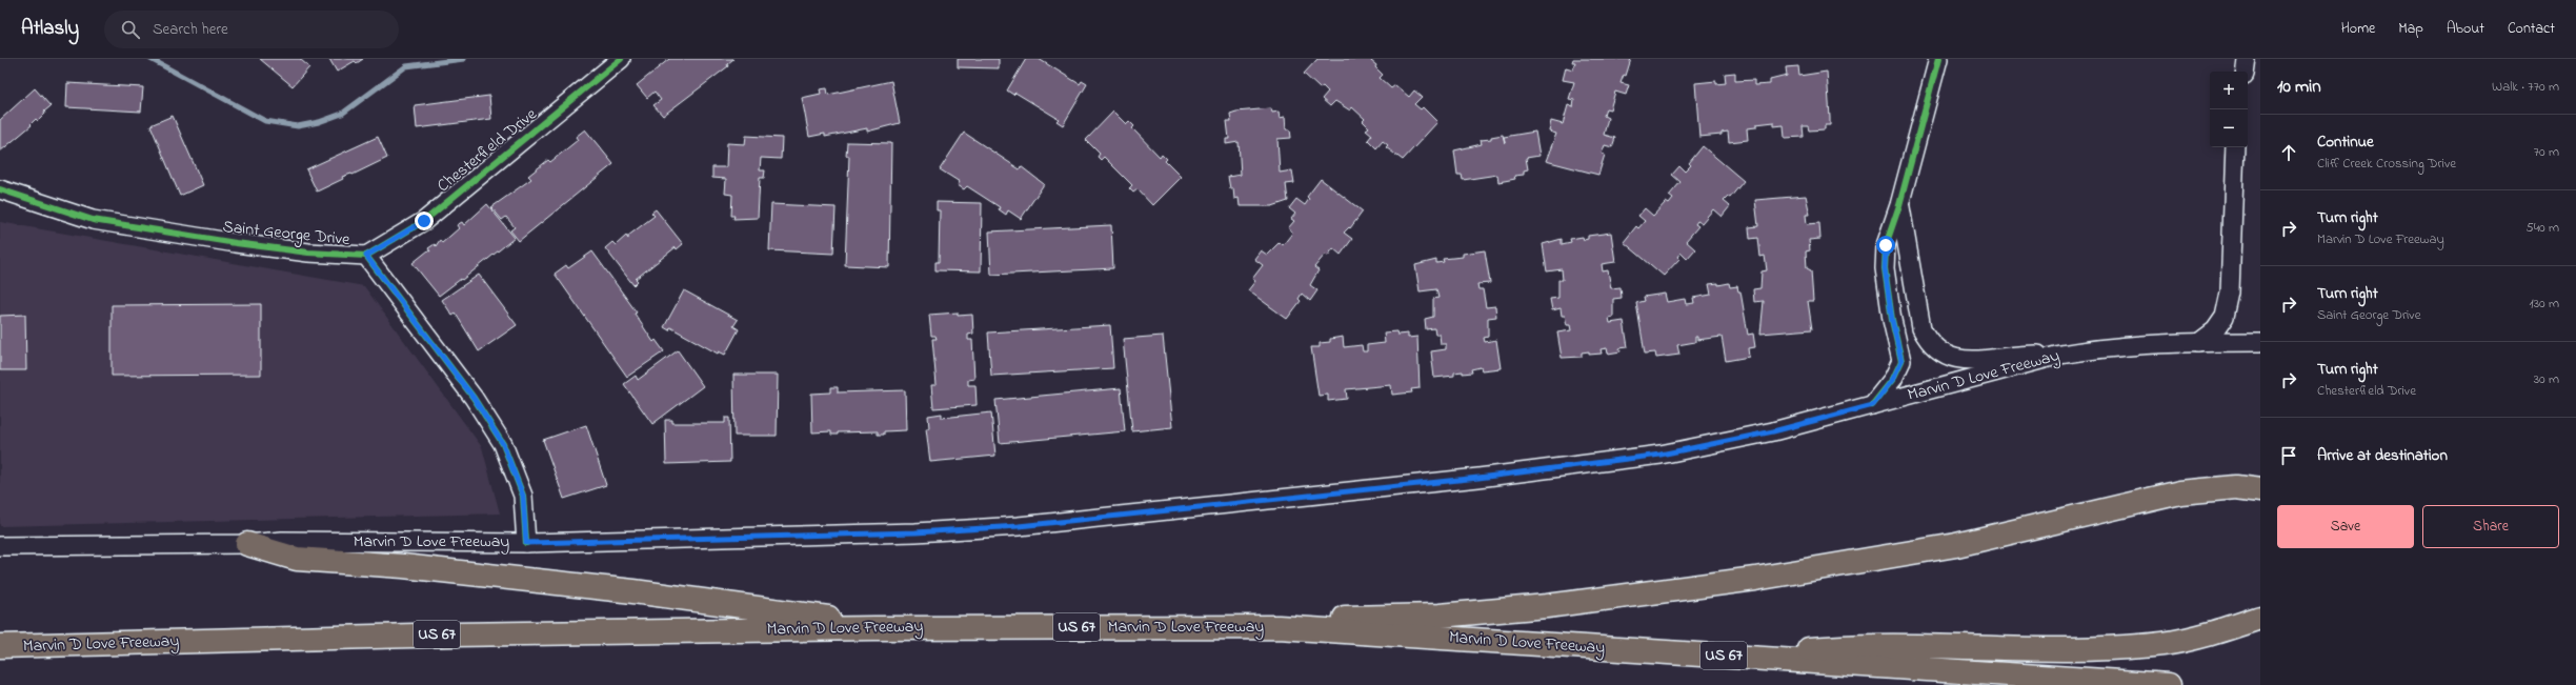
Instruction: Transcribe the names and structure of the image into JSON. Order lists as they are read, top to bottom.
{
  "streets": {
    "highway": ["Marvin D Love Freeway", "US 67"],
    "main road": ["Chesterfield Drive", "Saint George Drive"]
  },
  "crossings": [
    ["Chesterfield Drive", "Saint George Drive"],
    ["Saint George Drive", "Marvin D Love Freeway"]
  ],
  "page": {
    "header": "Atlasly",
    "search": "Search here",
    "nav": [
      "Home",
      "Map",
      "About",
      "Contact"
    ],
    "heading": ["10 min", "Walk · 770 m"],
    "map_buttons": ["+", "−"],
    "list": [
      ["Continue", "Cliff Creek Crossing Drive", "70 m"],
      ["Turn right", "Marvin D Love Freeway", "540 m"],
      ["Turn right", "Saint George Drive", "130 m"],
      ["Turn right", "Chesterfield Drive", "30 m"],
      "Arrive at destination"
    ],
    "buttons": ["Save", "Share"]
  }
}
